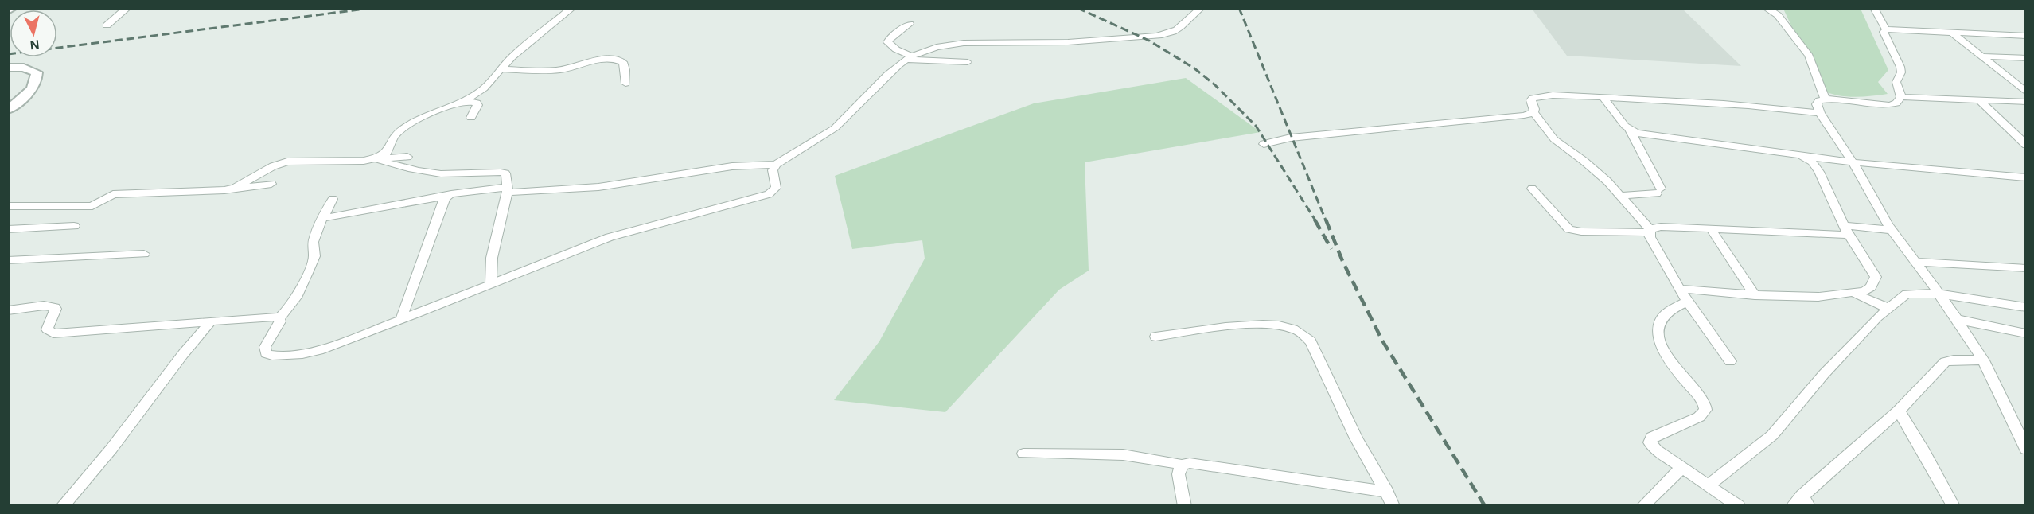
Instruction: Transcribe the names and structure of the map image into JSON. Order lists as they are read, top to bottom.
{
  "north": "bottom"
}
